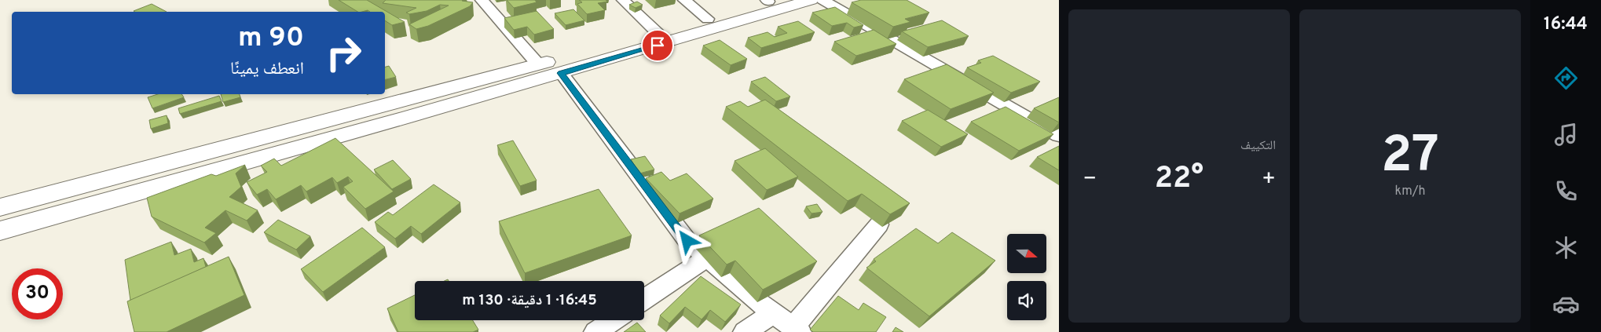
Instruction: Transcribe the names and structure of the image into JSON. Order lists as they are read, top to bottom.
{
  "north": "right",
  "page": {
    "tabs": "16:44",
    "tile": [
      ["27", "km/h"],
      "التكييف"
    ],
    "turn": ["90 m", "انعطف يمينًا"],
    "heat": ["−", "22°", "+"],
    "limit": "30",
    "trip": "16:45 · 1 دقيقة · 130 m"
  }
}
